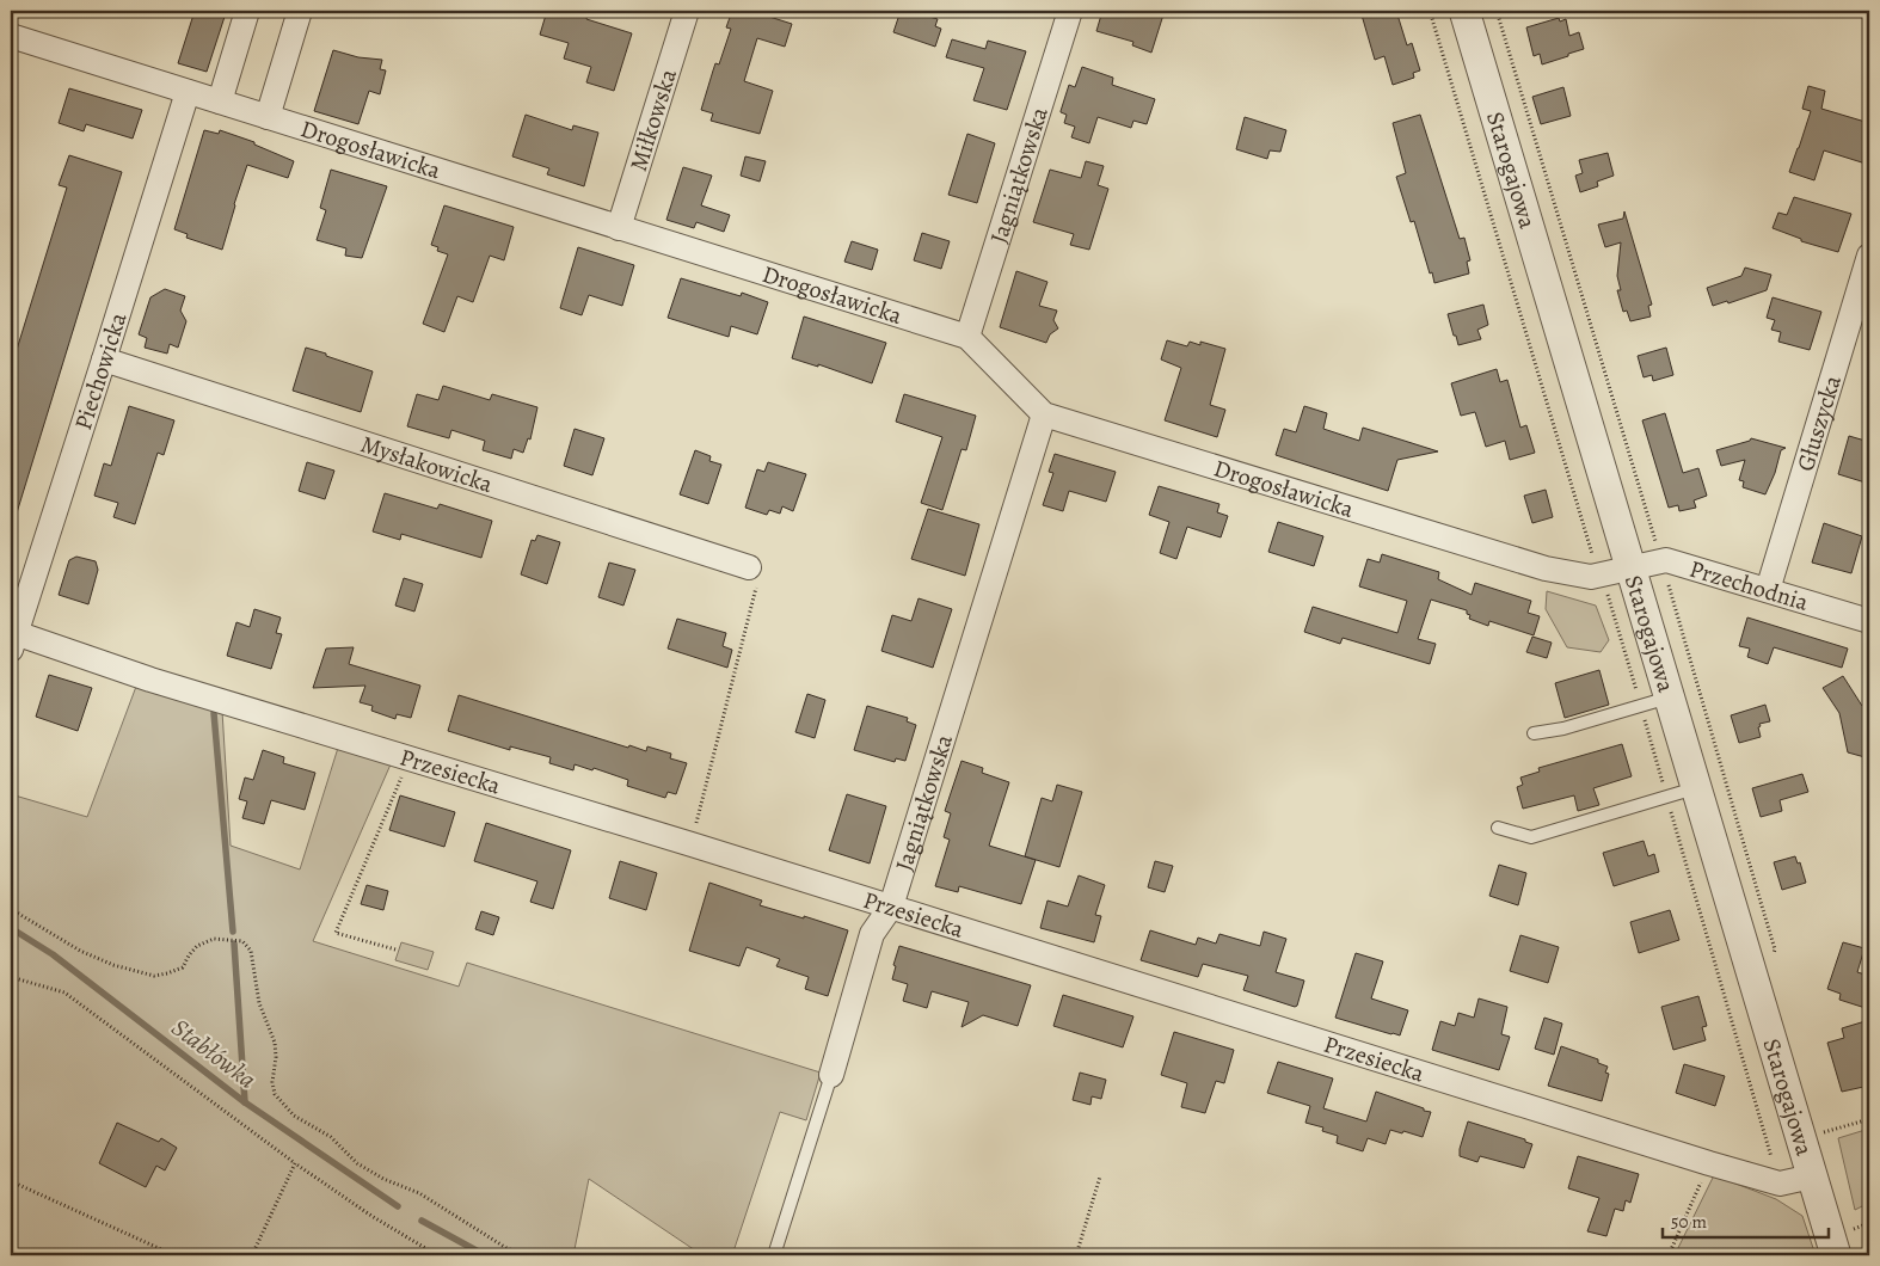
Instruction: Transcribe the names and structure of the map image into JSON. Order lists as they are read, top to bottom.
{
  "streets": {
    "street": [
      "Miłkowska",
      "Drogosławicka",
      "Starogajowa",
      "Jagniątkowska",
      "Piechowicka",
      "Głuszycka",
      "Mysłakowicka",
      "Przechodnia",
      "Przesiecka"
    ]
  },
  "crossings": [
    ["Miłkowska", "Drogosławicka"],
    ["Drogosławicka", "Starogajowa"],
    ["Drogosławicka", "Jagniątkowska"],
    ["Drogosławicka", "Piechowicka"],
    ["Drogosławicka", "Przechodnia"],
    ["Starogajowa", "Przechodnia"],
    ["Starogajowa", "Przesiecka"],
    ["Jagniątkowska", "Przesiecka"],
    ["Piechowicka", "Mysłakowicka"],
    ["Piechowicka", "Przesiecka"],
    ["Głuszycka", "Przechodnia"]
  ],
  "water": ["Stabłówka"],
  "scale_bar": "50 m"
}
